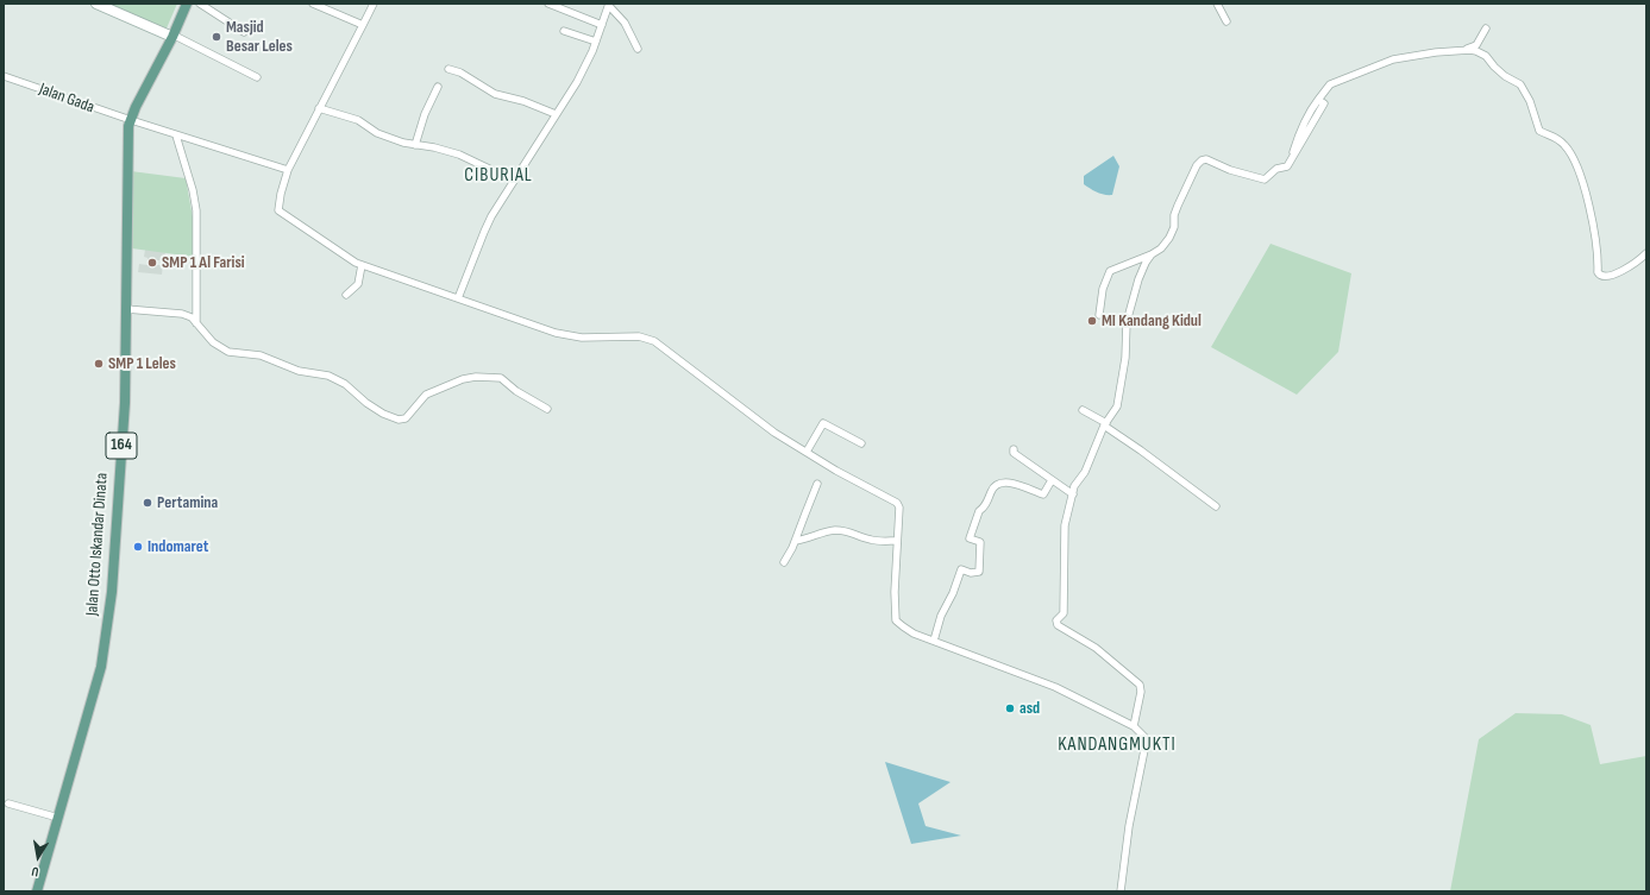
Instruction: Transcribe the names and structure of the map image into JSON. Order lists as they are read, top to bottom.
{
  "streets": {
    "main road": ["164", "Jalan Otto Iskandar Dinata"],
    "street": ["Jalan Gada"]
  },
  "crossings": [
    ["Jalan Gada", "Jalan Otto Iskandar Dinata"]
  ],
  "districts": ["CIBURIAL", "KANDANGMUKTI"],
  "places": [
    "Masjid Besar Leles",
    "SMP 1 Al Farisi",
    "MI Kandang Kidul",
    "SMP 1 Leles",
    "Pertamina",
    "Indomaret",
    "asd"
  ],
  "north": "bottom"
}
